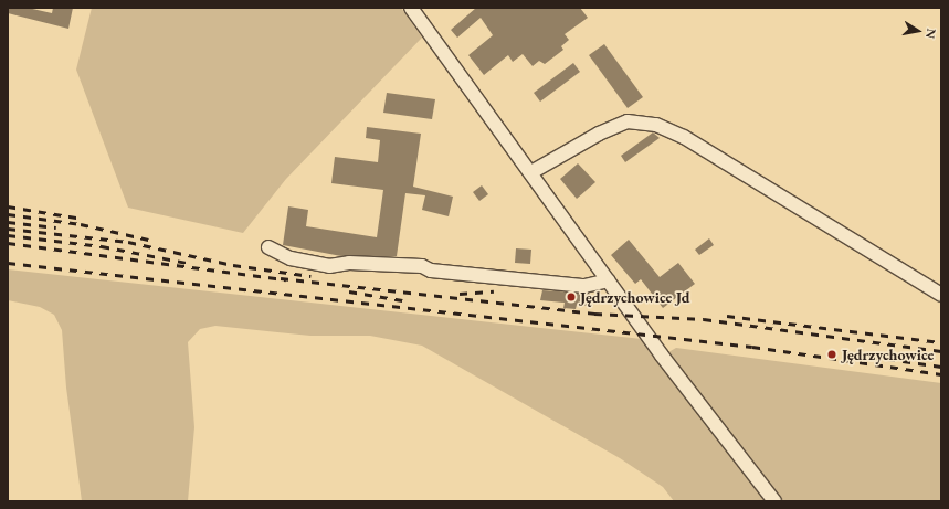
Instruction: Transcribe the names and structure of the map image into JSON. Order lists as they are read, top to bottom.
{
  "places": ["Jędrzychowice Jd", "Jędrzychowice"],
  "north": "right"
}
